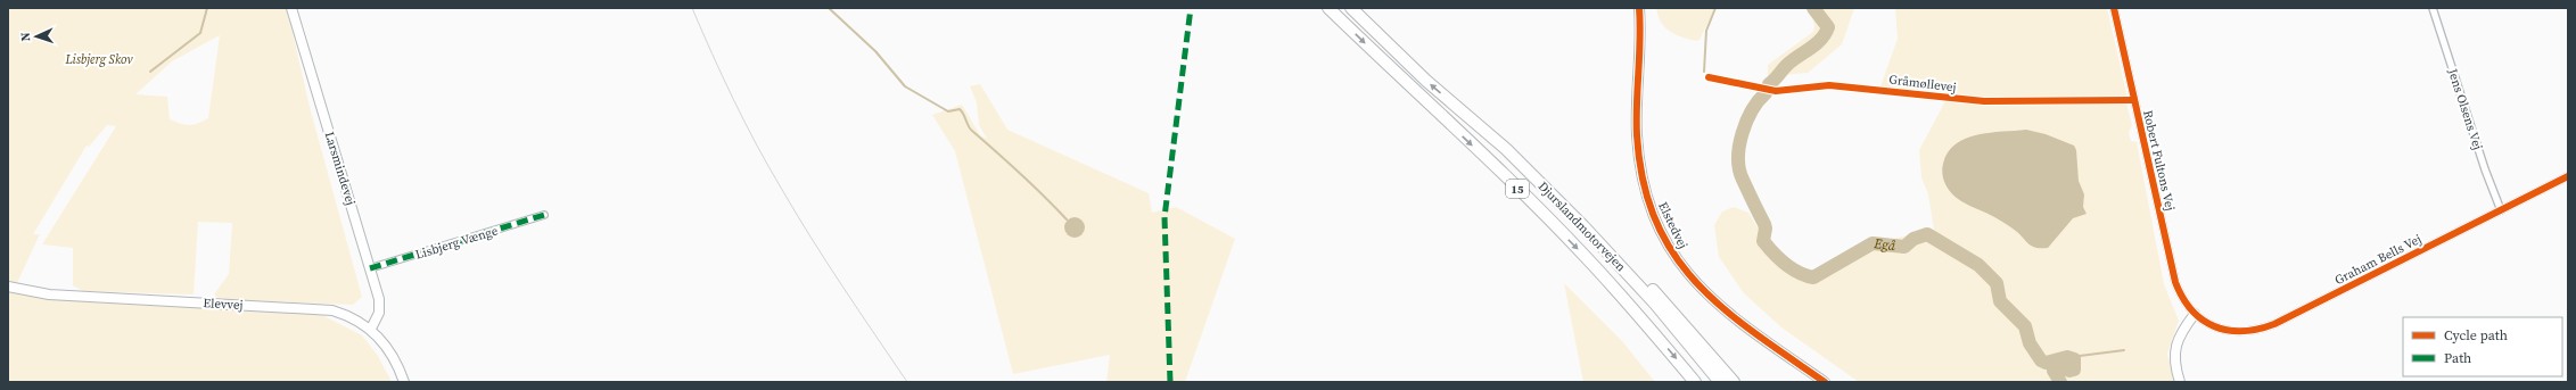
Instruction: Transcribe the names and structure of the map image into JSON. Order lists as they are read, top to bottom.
{
  "streets": {
    "highway": ["15", "Djurslandmotorvejen"],
    "street": [
      "Jens Olsens Vej",
      "Robert Fultons Vej",
      "Larsmindevej",
      "Elstedvej",
      "Lisbjerg Vænge",
      "Graham Bells Vej",
      "Elevvej"
    ],
    "cycle path": ["Gråmøllevej"]
  },
  "crossings": [
    ["Jens Olsens Vej", "Graham Bells Vej"],
    ["Robert Fultons Vej", "Graham Bells Vej"],
    ["Larsmindevej", "Lisbjerg Vænge"],
    ["Larsmindevej", "Elevvej"]
  ],
  "water": ["Egå"],
  "parks": ["Lisbjerg Skov"],
  "legend": ["Cycle path", "Path"],
  "north": "left"
}
